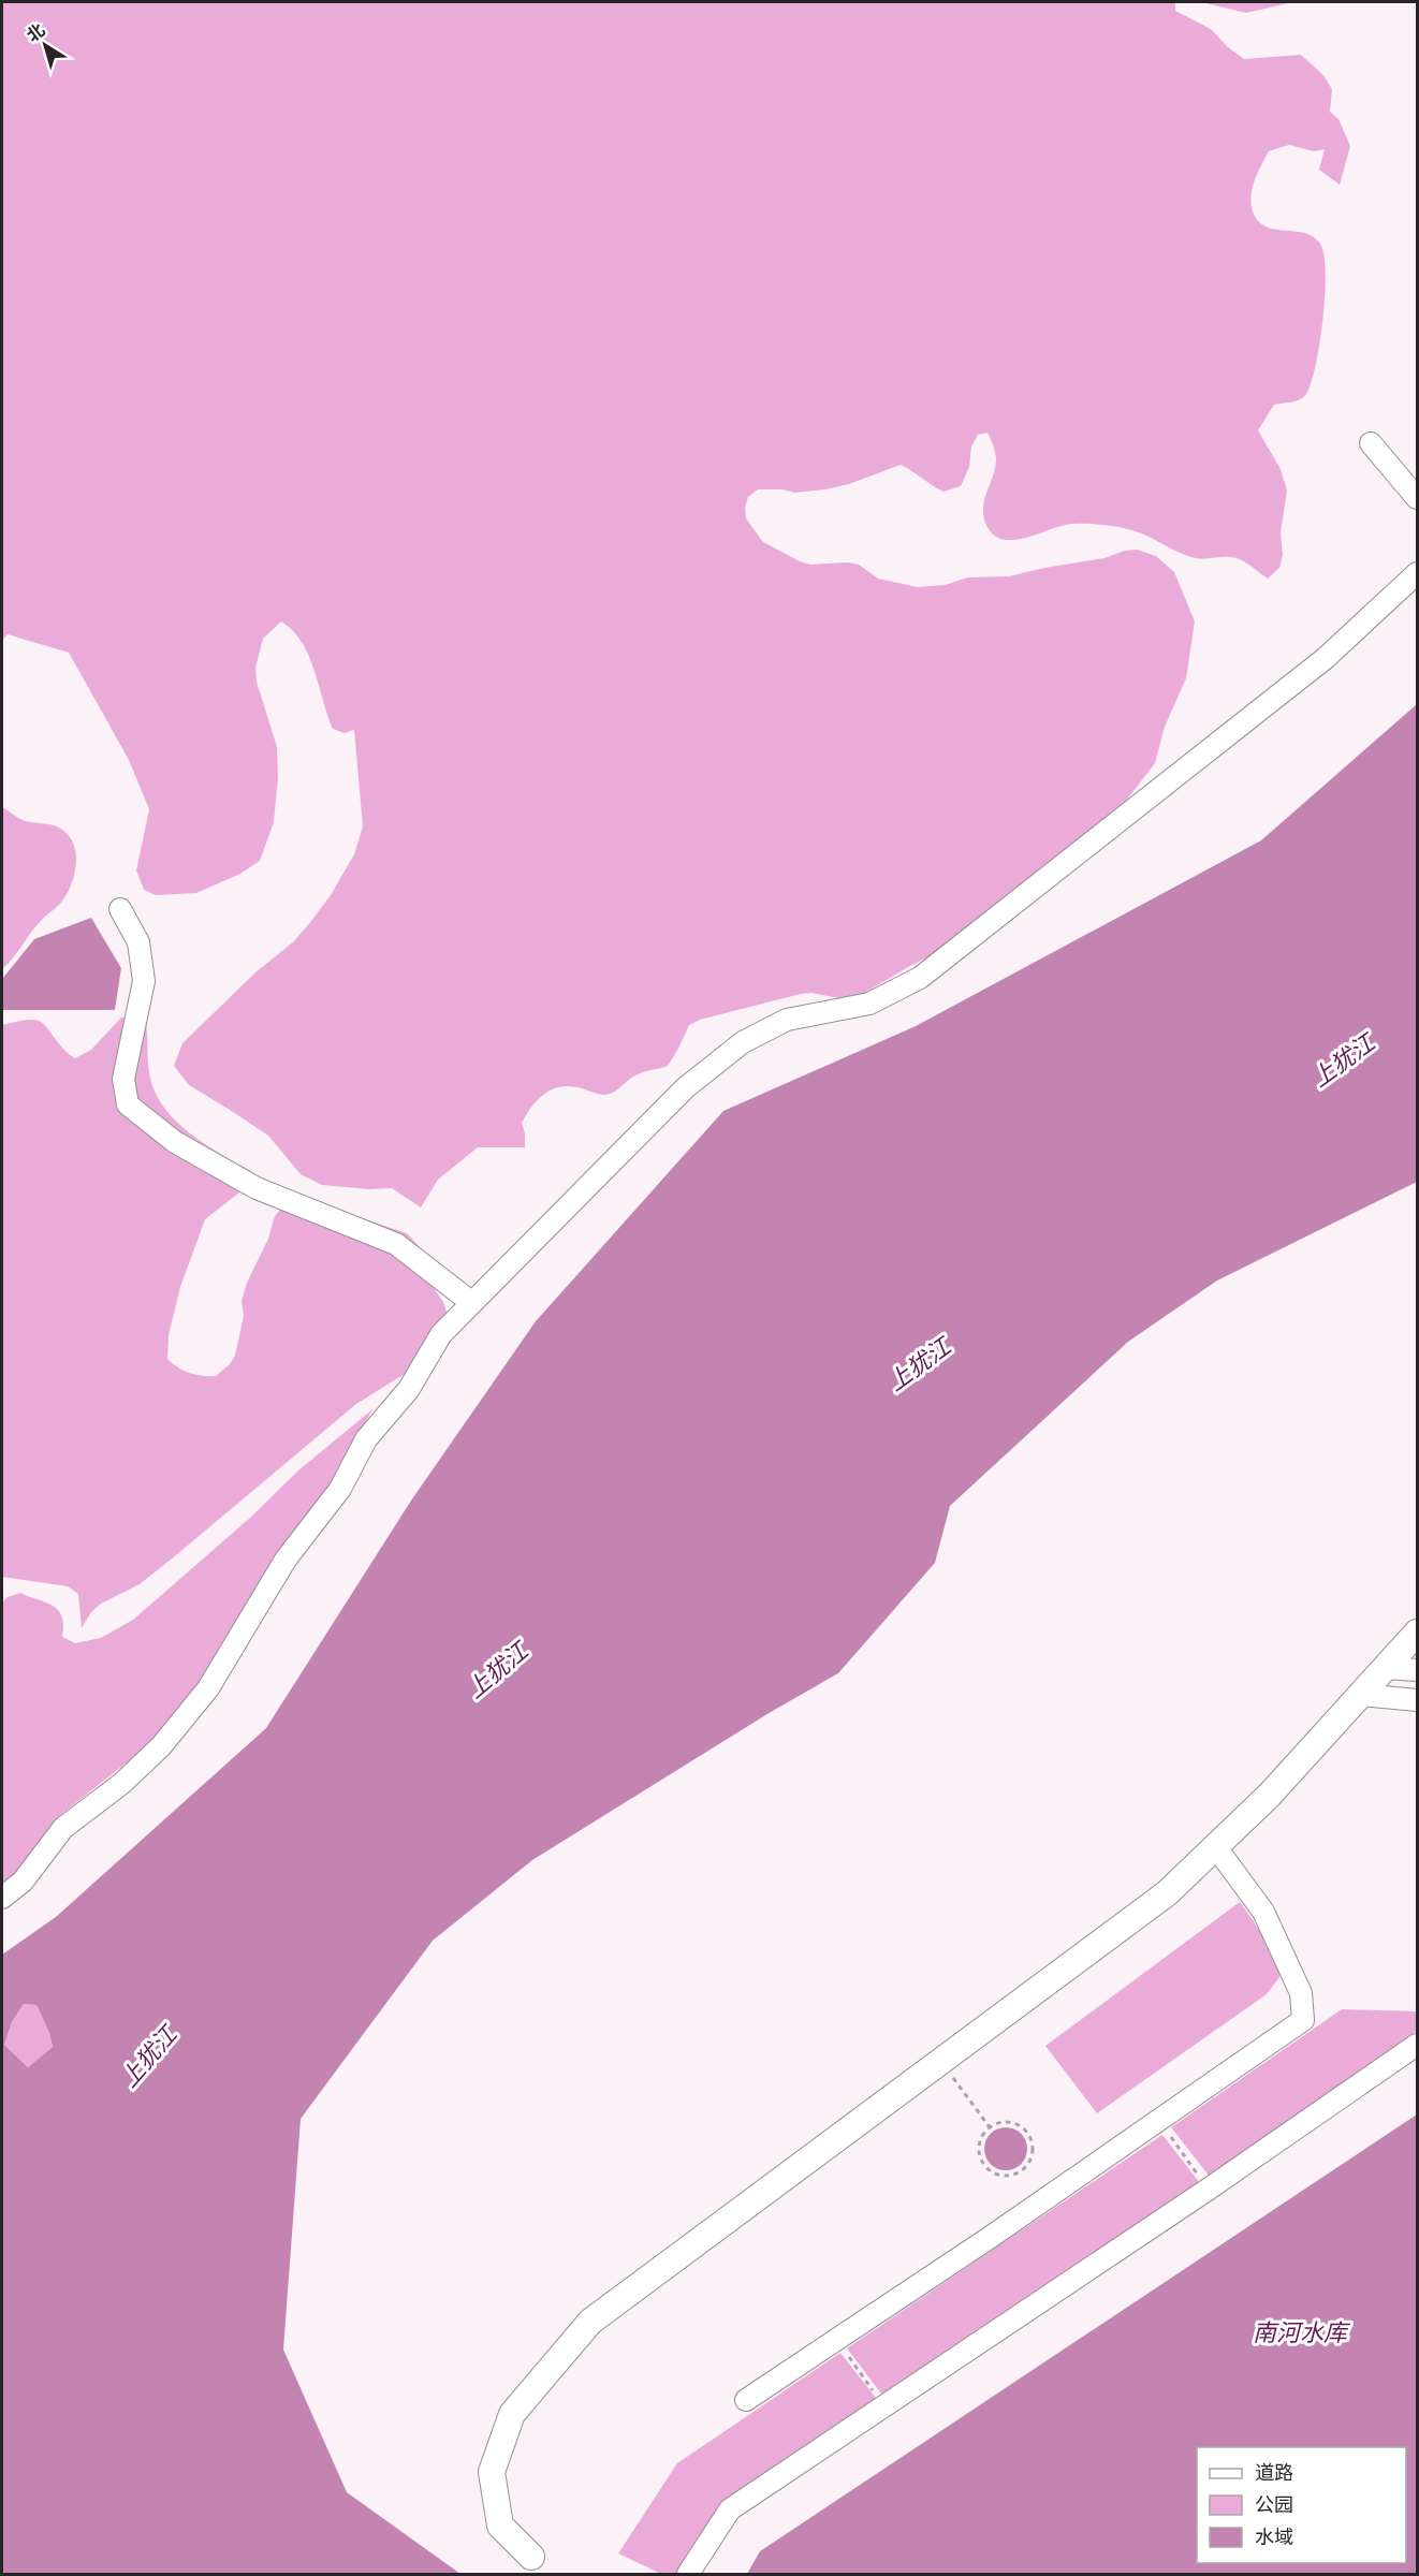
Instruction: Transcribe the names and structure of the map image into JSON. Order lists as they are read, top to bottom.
{
  "water": ["上犹江", "南河水库"],
  "legend": ["道路", "公园", "水域"],
  "north": "top left"
}
